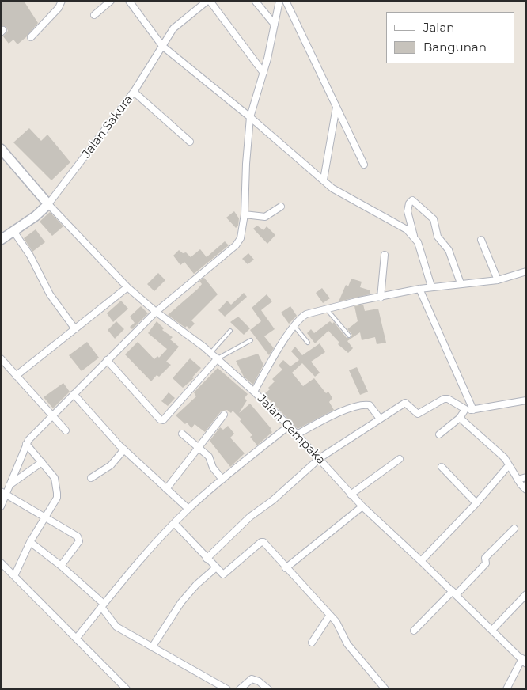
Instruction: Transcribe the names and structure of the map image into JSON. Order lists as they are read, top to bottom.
{
  "streets": {
    "street": ["Jalan Sakura", "Jalan Cempaka"]
  },
  "crossings": [
    ["Jalan Sakura", "Jalan Cempaka"]
  ],
  "legend": ["Jalan", "Bangunan"]
}
